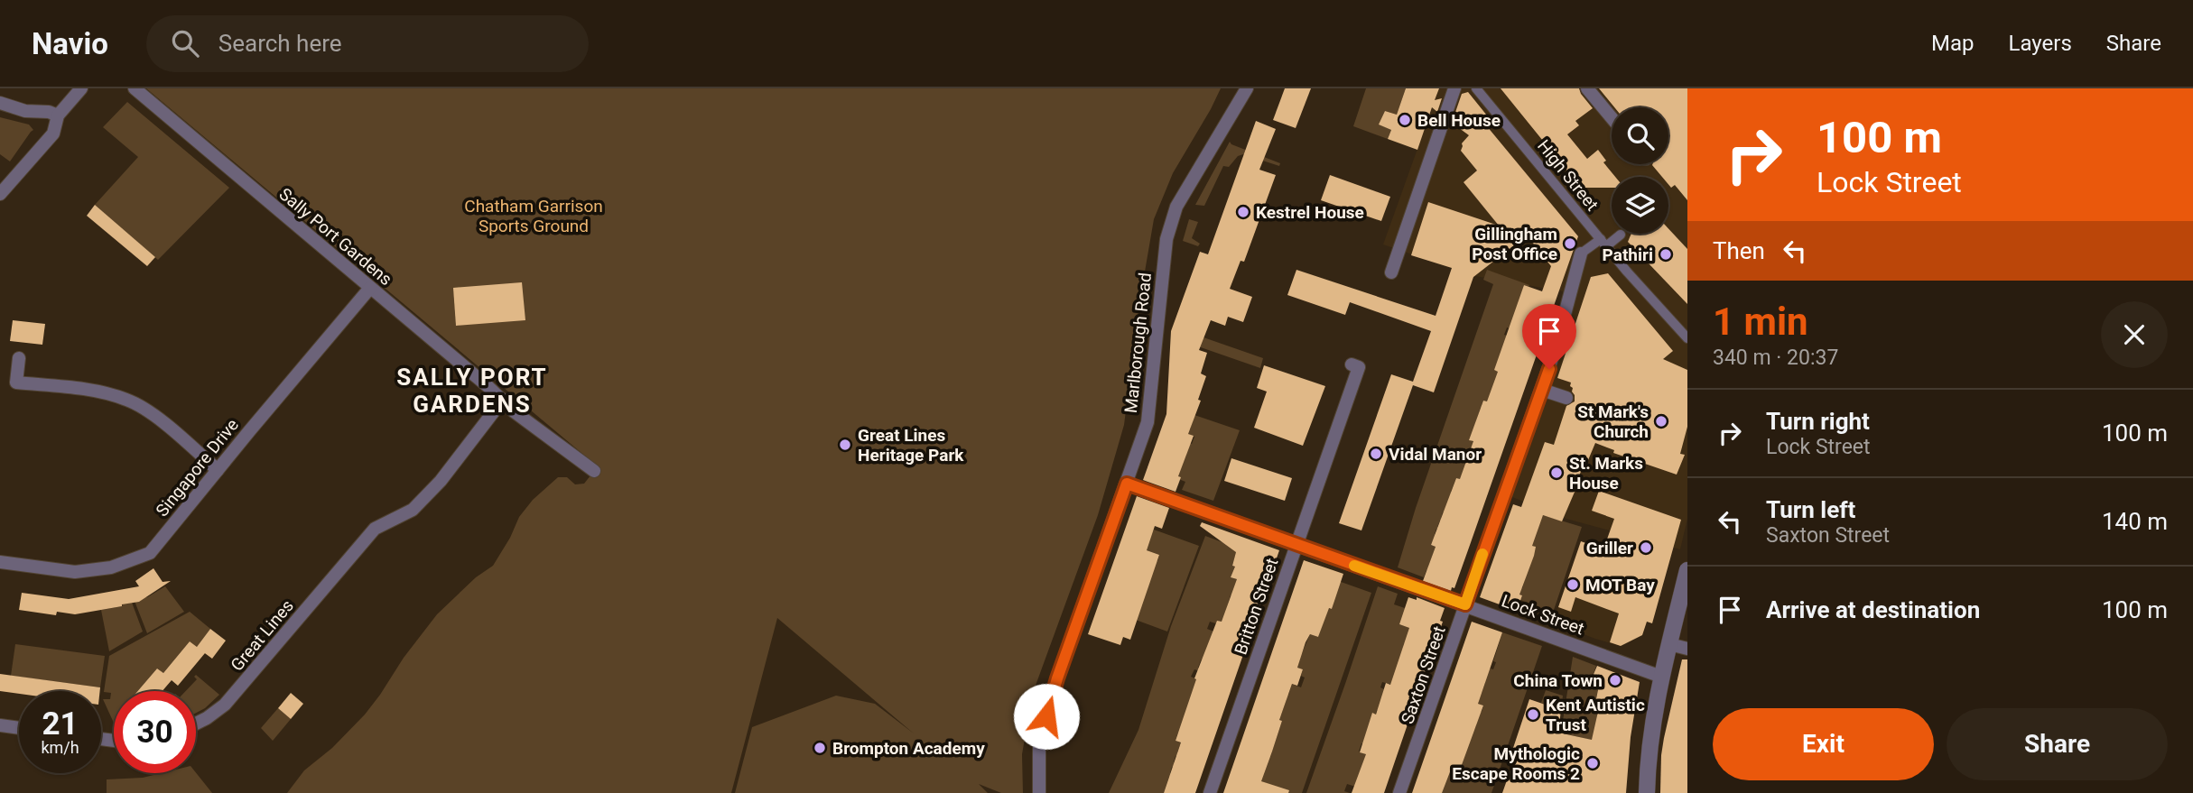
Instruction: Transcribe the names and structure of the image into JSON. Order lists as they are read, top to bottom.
{
  "streets": {
    "street": [
      "High Street",
      "Sally Port Gardens",
      "Marlborough Road",
      "Singapore Drive",
      "Britton Street",
      "Lock Street",
      "Great Lines",
      "Saxton Street"
    ]
  },
  "crossings": [
    ["High Street", "Saxton Street"],
    ["Sally Port Gardens", "Singapore Drive"],
    ["Sally Port Gardens", "Great Lines"],
    ["Marlborough Road", "Lock Street"],
    ["Britton Street", "Lock Street"],
    ["Lock Street", "Saxton Street"]
  ],
  "districts": ["SALLY PORT GARDENS"],
  "parks": ["Chatham Garrison Sports Ground"],
  "places": [
    "Bell House",
    "Kestrel House",
    "Gillingham Post Office",
    "Pathiri",
    "St Mark's Church",
    "Great Lines Heritage Park",
    "Vidal Manor",
    "St. Marks House",
    "Griller",
    "MOT Bay",
    "China Town",
    "Kent Autistic Trust",
    "Brompton Academy",
    "Mythologic Escape Rooms 2"
  ],
  "page": {
    "header": "Navio",
    "search": "Search here",
    "nav": ["Map", "Layers", "Share"],
    "turn": ["100 m", "Lock Street"],
    "then": "Then",
    "heading": ["1 min", "340 m · 20:37"],
    "list": [
      {
        "name": "Turn right",
        "note": "Lock Street",
        "value": "100 m"
      },
      {
        "name": "Turn left",
        "note": "Saxton Street",
        "value": "140 m"
      },
      {
        "name": "Arrive at destination",
        "value": "100 m"
      }
    ],
    "speed": "21 km/h",
    "limit": "30",
    "buttons": ["Exit", "Share"]
  }
}
